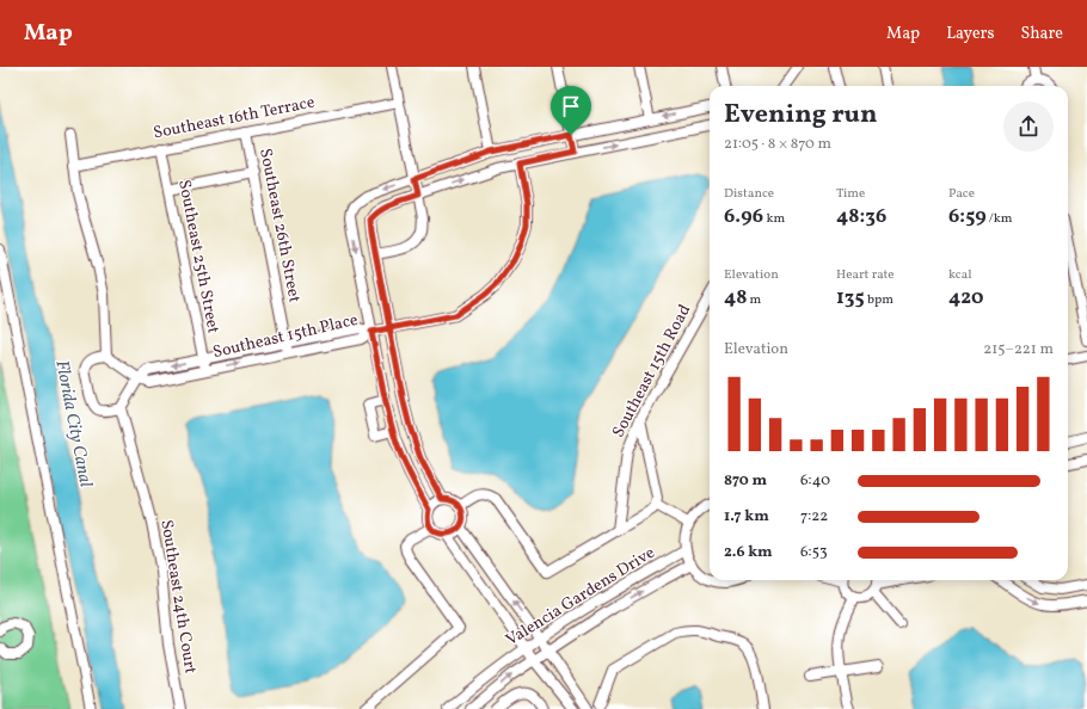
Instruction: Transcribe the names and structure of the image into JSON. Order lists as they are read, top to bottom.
{
  "streets": {
    "street": [
      "Southeast 16th Terrace",
      "Southeast 26th Street",
      "Southeast 25th Street",
      "Southeast 15th Place",
      "Southeast 15th Road",
      "Southeast 24th Court",
      "Valencia Gardens Drive"
    ]
  },
  "crossings": [
    ["Southeast 16th Terrace", "Southeast 26th Street"],
    ["Southeast 16th Terrace", "Southeast 25th Street"],
    ["Southeast 26th Street", "Southeast 15th Place"],
    ["Southeast 25th Street", "Southeast 15th Place"],
    ["Southeast 15th Place", "Southeast 24th Court"]
  ],
  "water": ["Florida City Canal"],
  "page": {
    "header": "Map",
    "nav": ["Map", "Layers", "Share"],
    "heading": ["Evening run", "21:05 · 8 × 870 m"],
    "stats": [
      ["Distance", "6.96 km"],
      ["Time", "48:36"],
      ["Pace", "6:59 /km"],
      ["Elevation", "48 m"],
      ["Heart rate", "135 bpm"],
      ["kcal", "420"]
    ],
    "chart": ["Elevation", "215–221 m"],
    "list": [
      {
        "name": "870 m",
        "note": "6:40"
      },
      {
        "name": "1.7 km",
        "note": "7:22"
      },
      {
        "name": "2.6 km",
        "note": "6:53"
      }
    ]
  }
}
